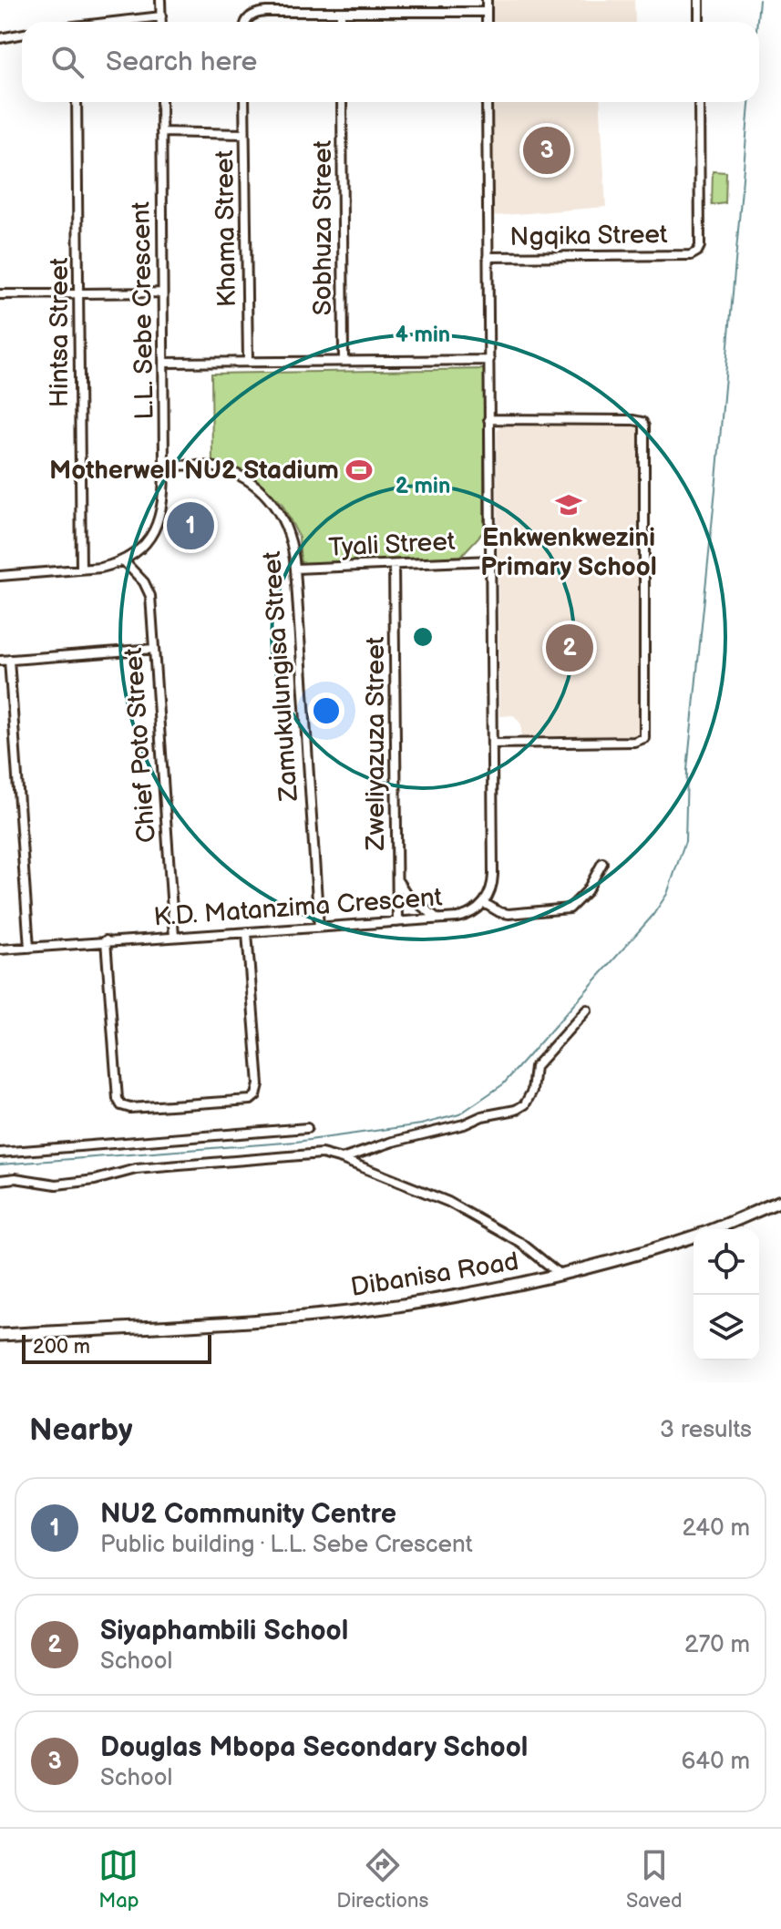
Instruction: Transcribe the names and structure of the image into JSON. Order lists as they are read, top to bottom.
{
  "streets": {
    "main road": ["Dibanisa Road"],
    "street": [
      "Sobhuza Street",
      "Khama Street",
      "Ngqika Street",
      "L.L. Sebe Crescent",
      "Hintsa Street",
      "Tyali Street",
      "Zamukulungisa Street",
      "Zweliyazuza Street",
      "Chief Poto Street",
      "K.D. Matanzima Crescent"
    ]
  },
  "crossings": [
    ["L.L. Sebe Crescent", "Zamukulungisa Street"],
    ["L.L. Sebe Crescent", "Chief Poto Street"],
    ["Tyali Street", "Zamukulungisa Street"],
    ["Tyali Street", "Zweliyazuza Street"],
    ["Zamukulungisa Street", "K.D. Matanzima Crescent"],
    ["Zweliyazuza Street", "K.D. Matanzima Crescent"],
    ["Chief Poto Street", "K.D. Matanzima Crescent"]
  ],
  "places": {
    "sports": ["Motherwell NU2 Stadium"],
    "school or university": ["Enkwenkwezini Primary School"]
  },
  "scale_bar": "200 m",
  "page": {
    "search": "Search here",
    "pins": ["3", "1", "2"],
    "scale": "200 m",
    "heading": ["Nearby", "3 results"],
    "list": [
      {
        "mark": "1",
        "name": "NU2 Community Centre",
        "note": "Public building · L.L. Sebe Crescent",
        "value": "240 m"
      },
      {
        "mark": "2",
        "name": "Siyaphambili School",
        "note": "School",
        "value": "270 m"
      },
      {
        "mark": "3",
        "name": "Douglas Mbopa Secondary School",
        "note": "School",
        "value": "640 m"
      }
    ],
    "nav": ["Map", "Directions", "Saved"]
  },
  "rings": ["4 min", "2 min"]
}
